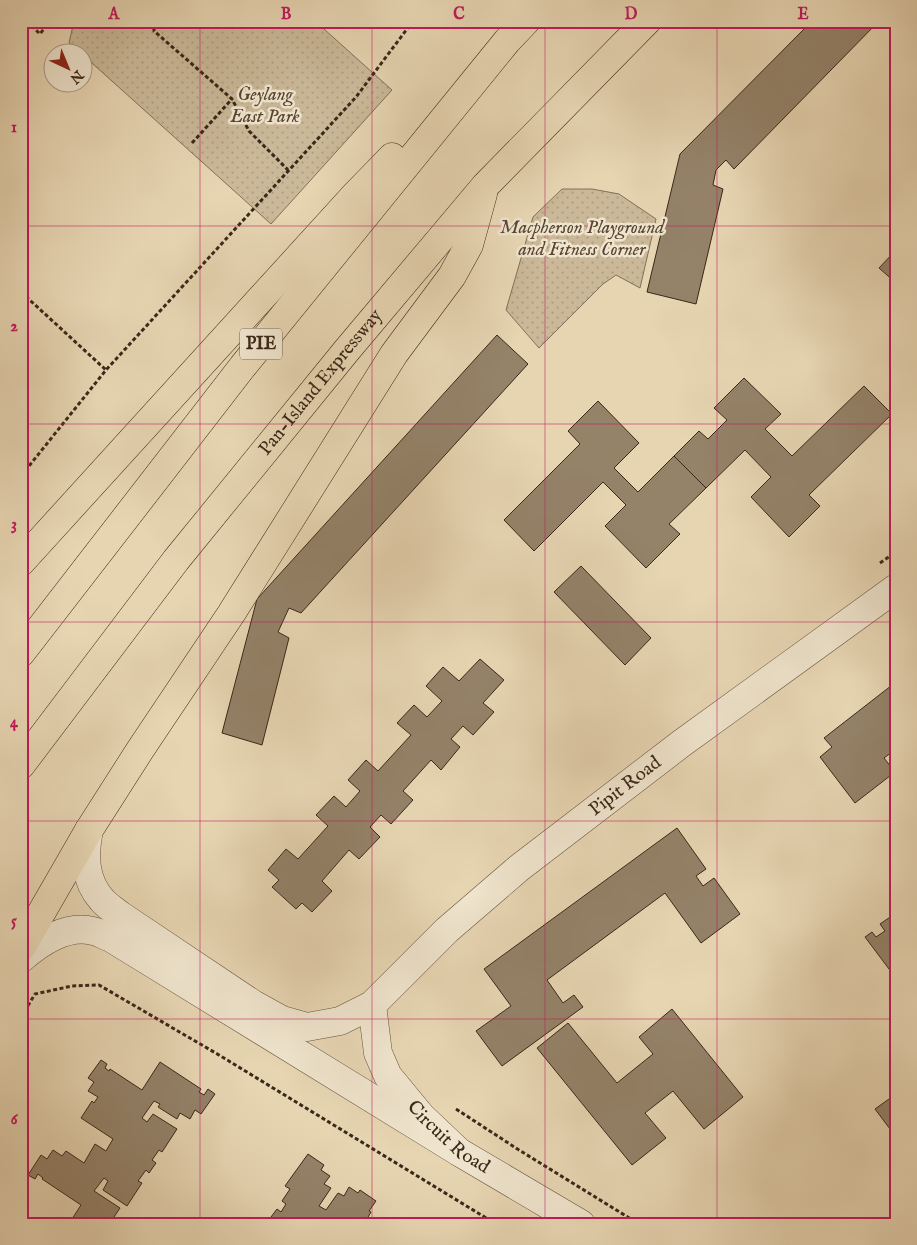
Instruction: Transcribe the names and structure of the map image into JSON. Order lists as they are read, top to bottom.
{
  "streets": {
    "highway": ["PIE", "Pan-Island Expressway"],
    "street": ["Pipit Road", "Circuit Road"]
  },
  "crossings": [
    ["Pipit Road", "Circuit Road"]
  ],
  "parks": ["Geylang East Park", "Macpherson Playground and Fitness Corner"],
  "north": "bottom right",
  "grid": {
    "columns": [
      "A",
      "B",
      "C",
      "D",
      "E"
    ],
    "rows": [
      "1",
      "2",
      "3",
      "4",
      "5",
      "6"
    ]
  }
}
